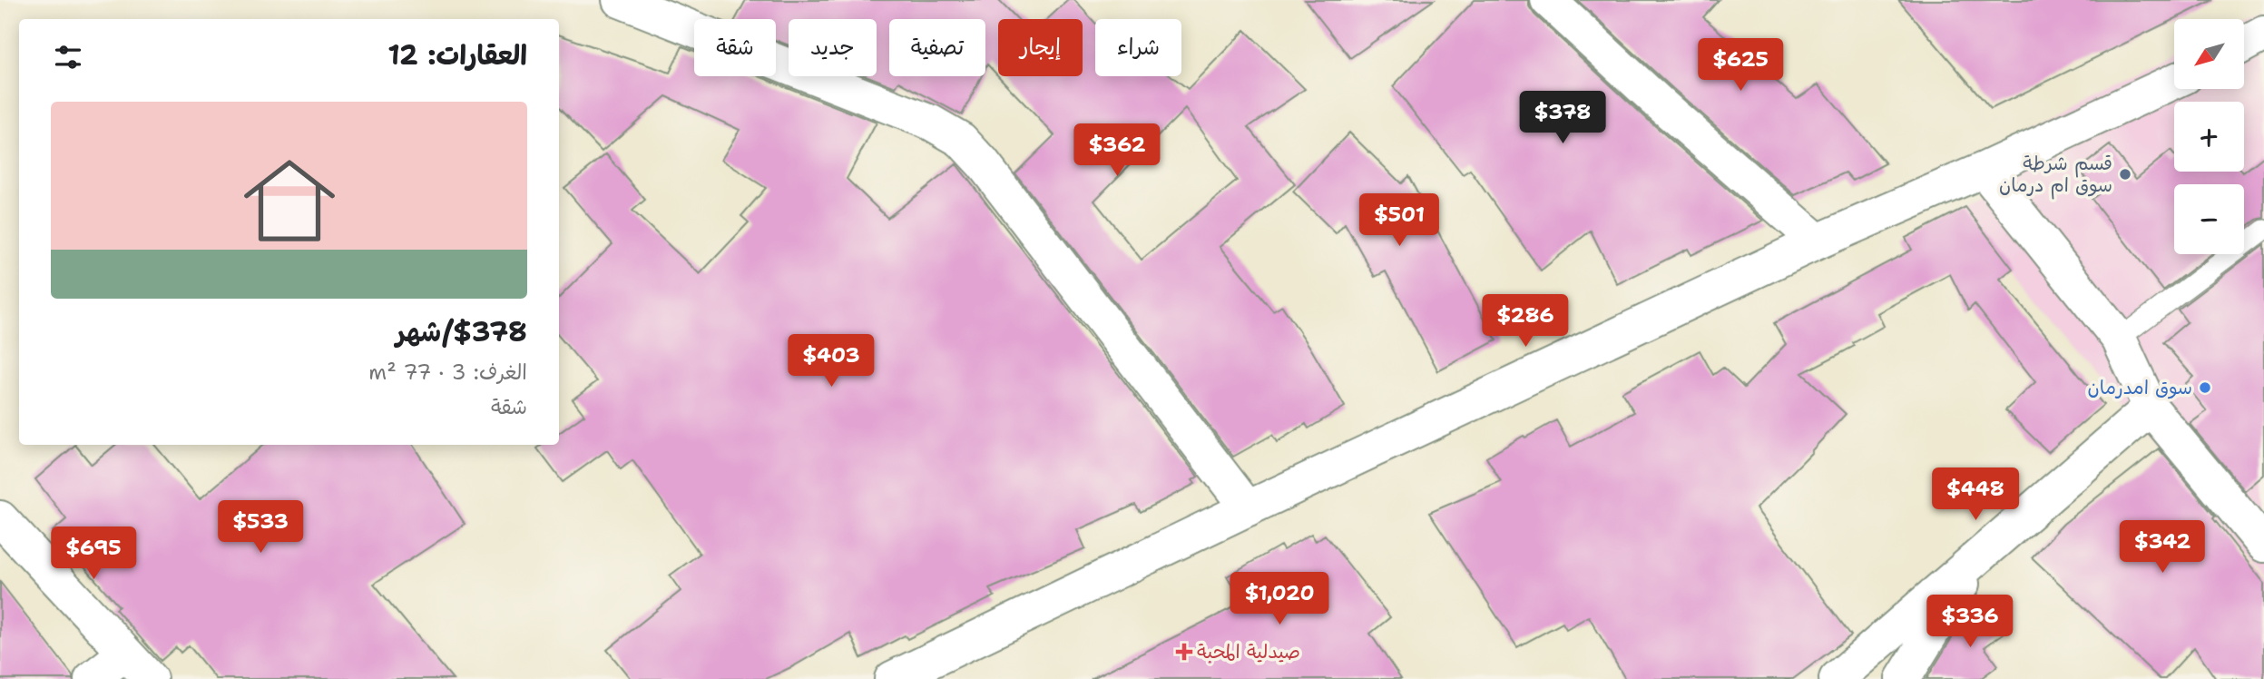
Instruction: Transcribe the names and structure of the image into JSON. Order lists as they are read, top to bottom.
{
  "places": {
    "other": ["قسم شرطة سوق ام درمان", "سوق امدرمان"],
    "health": ["صيدلية المحبة"]
  },
  "north": "bottom left",
  "page": {
    "map_buttons": ["+", "−"],
    "chip": [
      "شراء",
      "إيجار",
      "تصفية",
      "جديد",
      "شقة"
    ],
    "heading": "العقارات: 12",
    "price": [
      "$625",
      "$378",
      "$362",
      "$501",
      "$286",
      "$403",
      "$448",
      "$533",
      "$342",
      "$695",
      "$1,020",
      "$336"
    ],
    "list": [
      {
        "name": "$378/شهر",
        "note": "الغرف: 3 · 77 m² · شقة"
      }
    ]
  }
}
